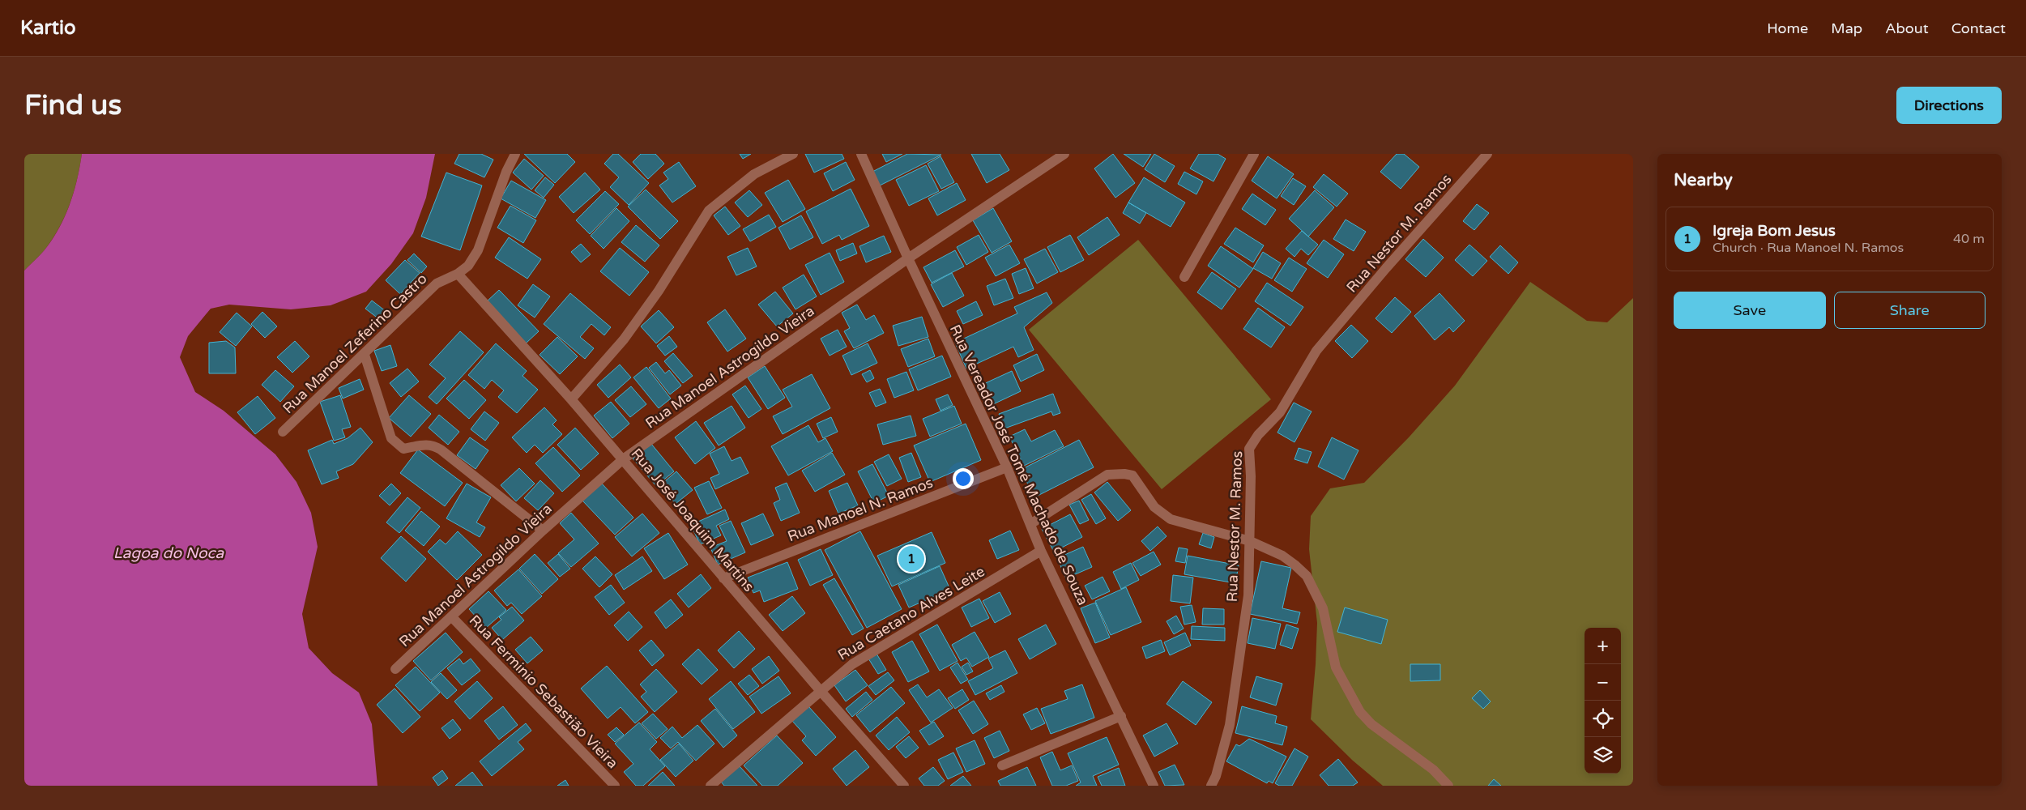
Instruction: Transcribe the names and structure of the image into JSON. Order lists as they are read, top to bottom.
{
  "streets": {
    "street": [
      "Rua Nestor M. Ramos",
      "Rua Manoel Zeferino Castro",
      "Rua Manoel Astrogildo Vieira",
      "Rua Vereador José Tomé Machado de Souza",
      "Rua Manoel N. Ramos",
      "Rua José Joaquim Martins",
      "Rua Caetano Alves Leite",
      "Rua Ferminio Sebastião Vieira"
    ]
  },
  "crossings": [
    ["Rua Manoel Zeferino Castro", "Rua José Joaquim Martins"],
    ["Rua Manoel Astrogildo Vieira", "Rua Vereador José Tomé Machado de Souza"],
    ["Rua Manoel Astrogildo Vieira", "Rua José Joaquim Martins"],
    ["Rua Manoel Astrogildo Vieira", "Rua Ferminio Sebastião Vieira"],
    ["Rua Vereador José Tomé Machado de Souza", "Rua Manoel N. Ramos"],
    ["Rua Vereador José Tomé Machado de Souza", "Rua Caetano Alves Leite"],
    ["Rua Manoel N. Ramos", "Rua José Joaquim Martins"],
    ["Rua José Joaquim Martins", "Rua Caetano Alves Leite"]
  ],
  "water": ["Lagoa do Noca"],
  "page": {
    "header": "Kartio",
    "nav": [
      "Home",
      "Map",
      "About",
      "Contact"
    ],
    "buttons": [
      "Directions",
      ["Save", "Share"]
    ],
    "title": "Find us",
    "heading": "Nearby",
    "list": [
      {
        "mark": "1",
        "name": "Igreja Bom Jesus",
        "note": "Church · Rua Manoel N. Ramos",
        "value": "40 m"
      }
    ],
    "pins": "1",
    "map_buttons": ["+", "−"]
  }
}
